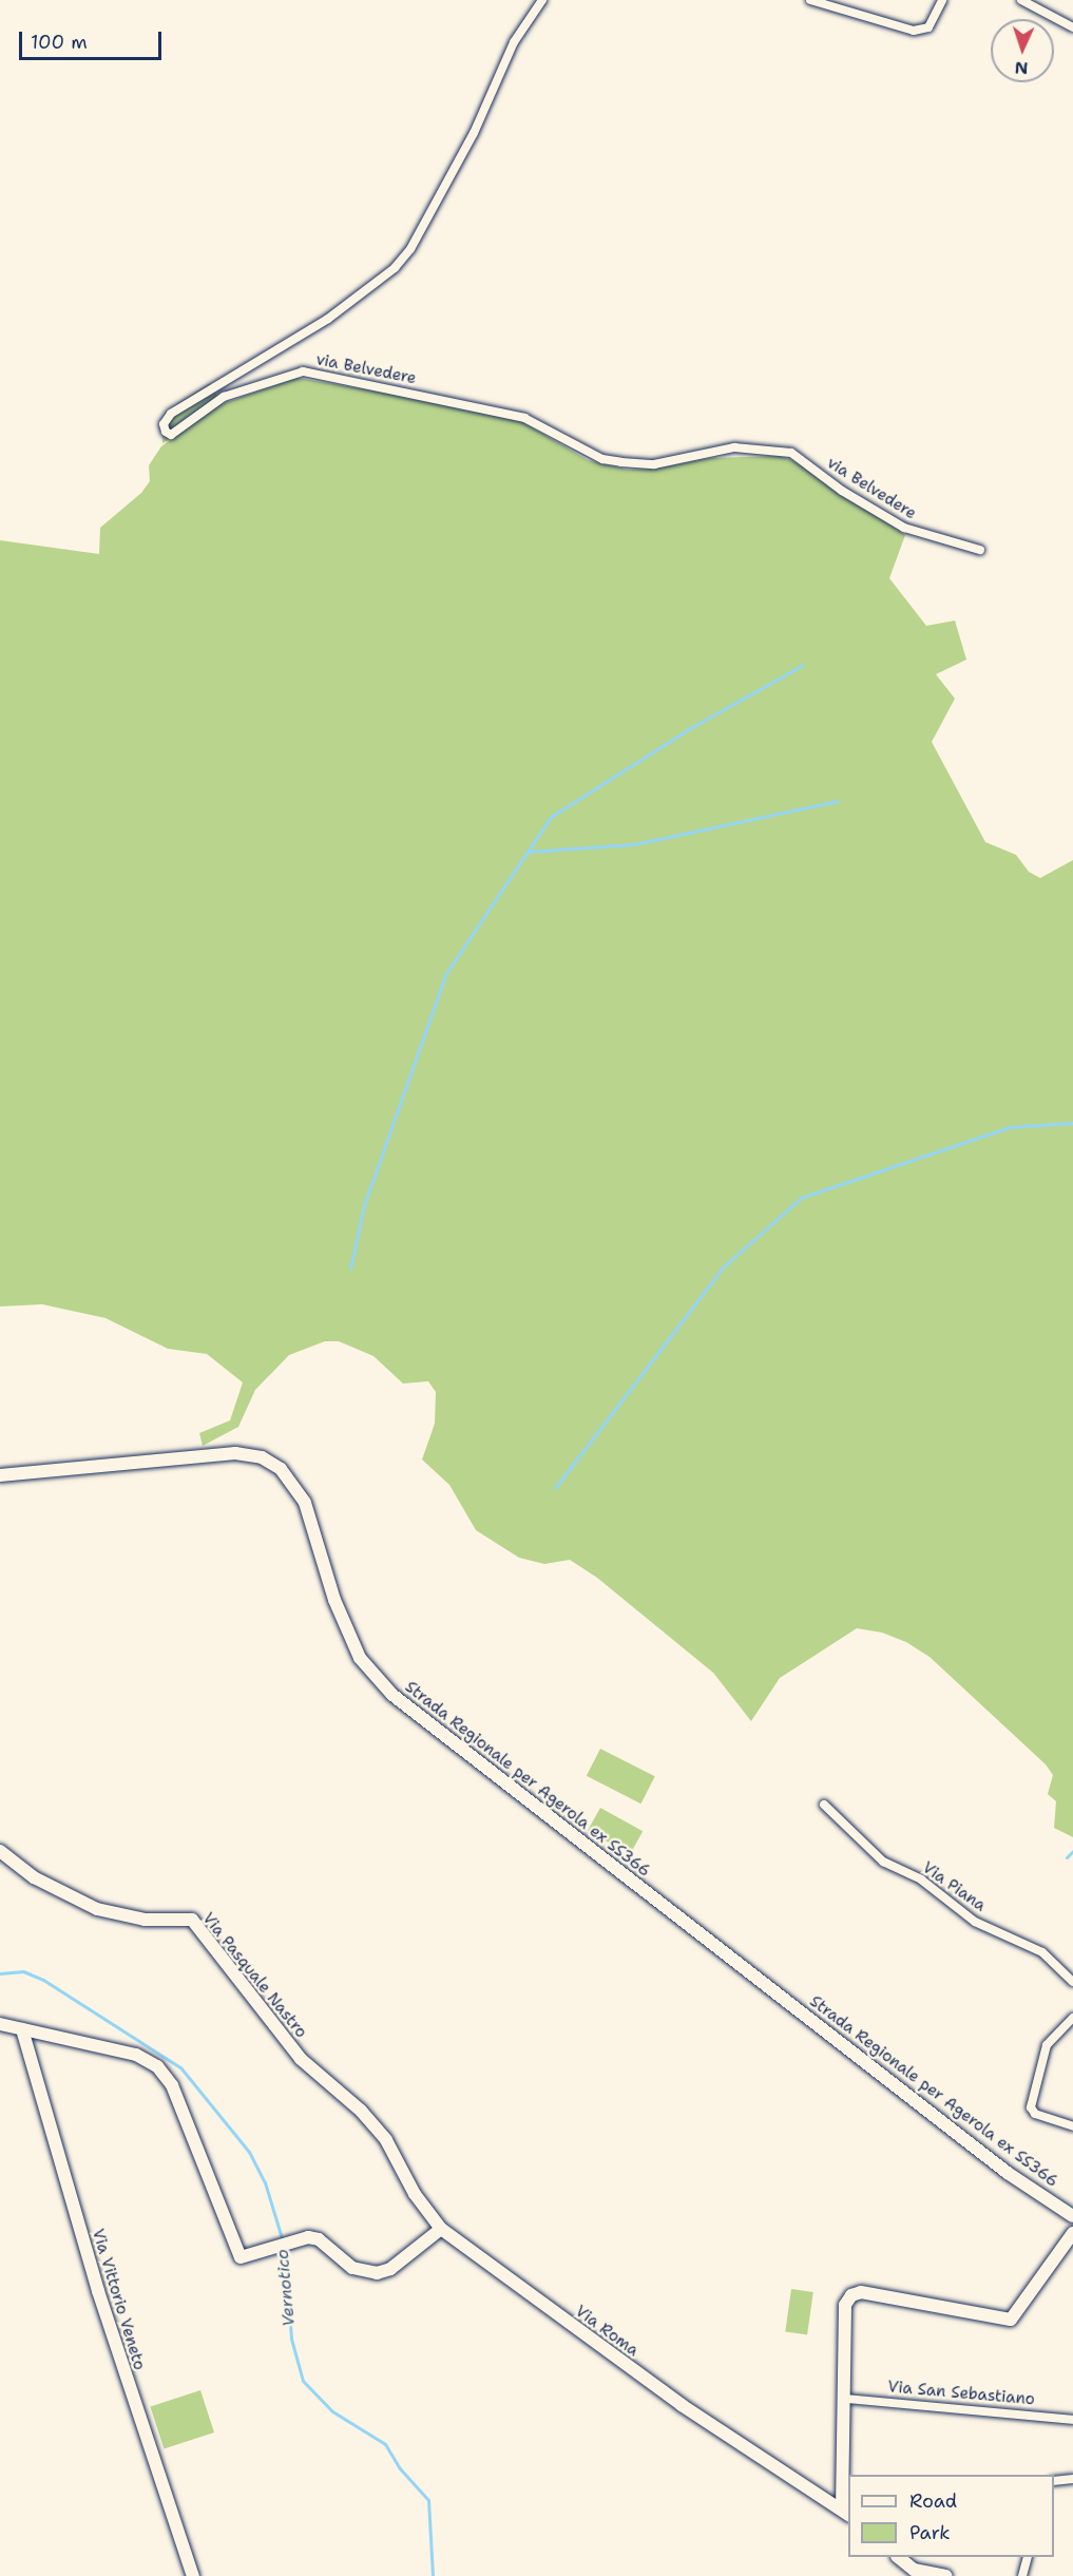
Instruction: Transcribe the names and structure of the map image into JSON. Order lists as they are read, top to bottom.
{
  "streets": {
    "street": [
      "via Belvedere",
      "Strada Regionale per Agerola ex SS366",
      "Via Piana",
      "Via Pasquale Nastro",
      "Via Vittorio Veneto",
      "Via Roma",
      "Via San Sebastiano"
    ]
  },
  "crossings": [
    ["Via Pasquale Nastro", "Via Roma"]
  ],
  "water": ["Vernotico"],
  "legend": ["Road", "Park"],
  "scale_bar": "100 m",
  "north": "bottom"
}
